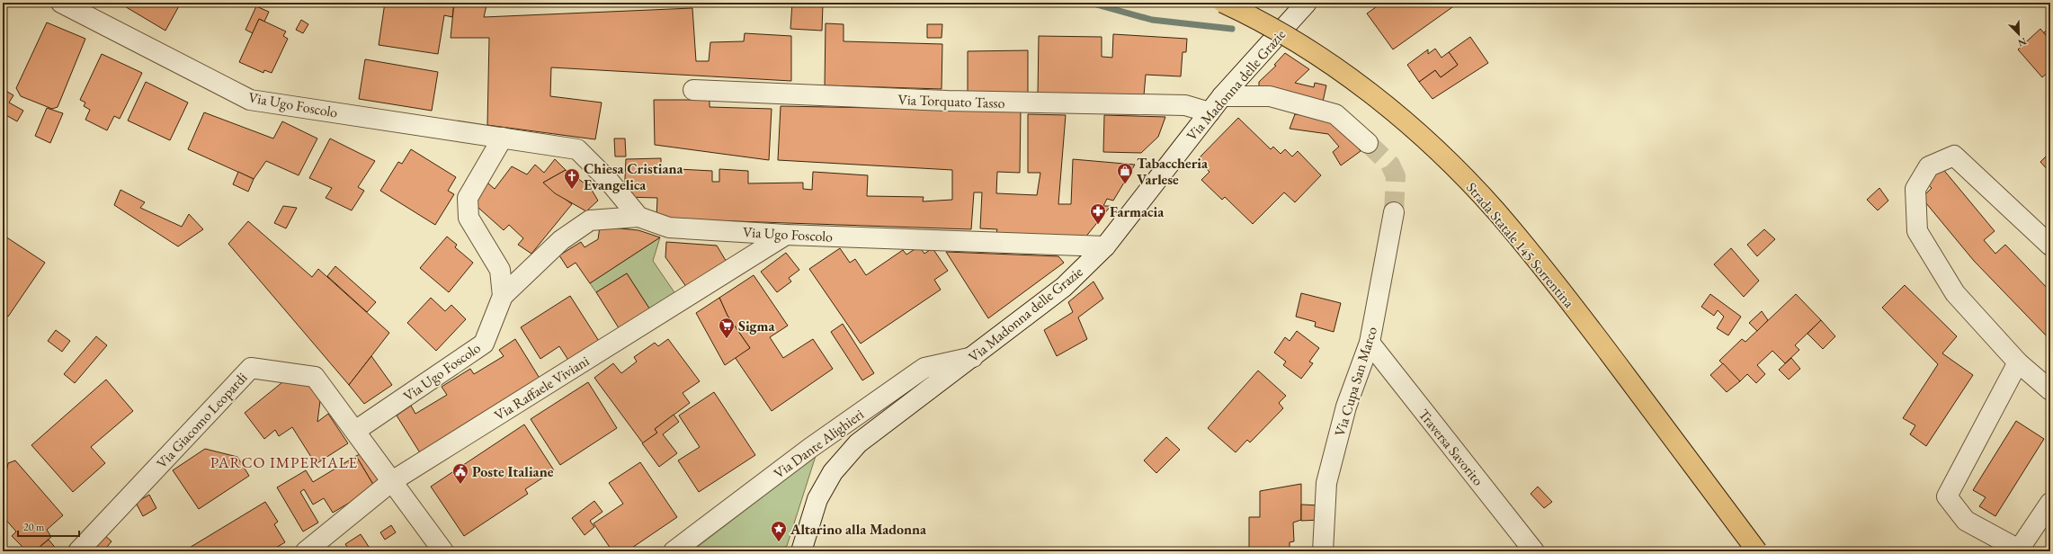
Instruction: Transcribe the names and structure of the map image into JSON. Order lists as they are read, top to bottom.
{
  "streets": {
    "highway": ["Strada Statale 145 Sorrentina"],
    "street": [
      "Via Madonna delle Grazie",
      "Via Torquato Tasso",
      "Via Ugo Foscolo",
      "Via Cupa San Marco",
      "Via Raffaele Viviani",
      "Via Giacomo Leopardi",
      "Via Dante Alighieri",
      "Traversa Savorito"
    ]
  },
  "crossings": [
    ["Via Madonna delle Grazie", "Via Torquato Tasso"],
    ["Via Madonna delle Grazie", "Via Ugo Foscolo"],
    ["Via Madonna delle Grazie", "Via Dante Alighieri"],
    ["Via Ugo Foscolo", "Via Raffaele Viviani"],
    ["Via Ugo Foscolo", "Via Giacomo Leopardi"],
    ["Via Cupa San Marco", "Traversa Savorito"],
    ["Via Raffaele Viviani", "Via Giacomo Leopardi"]
  ],
  "districts": ["PARCO IMPERIALE"],
  "places": {
    "shop": ["Tabaccheria Varlese"],
    "church": ["Chiesa Cristiana Evangelica"],
    "pharmacy": ["Farmacia"],
    "supermarket": ["Sigma"],
    "public building": ["Poste Italiane"],
    "place": ["Altarino alla Madonna"]
  },
  "scale_bar": "20 m",
  "north": "bottom right"
}
